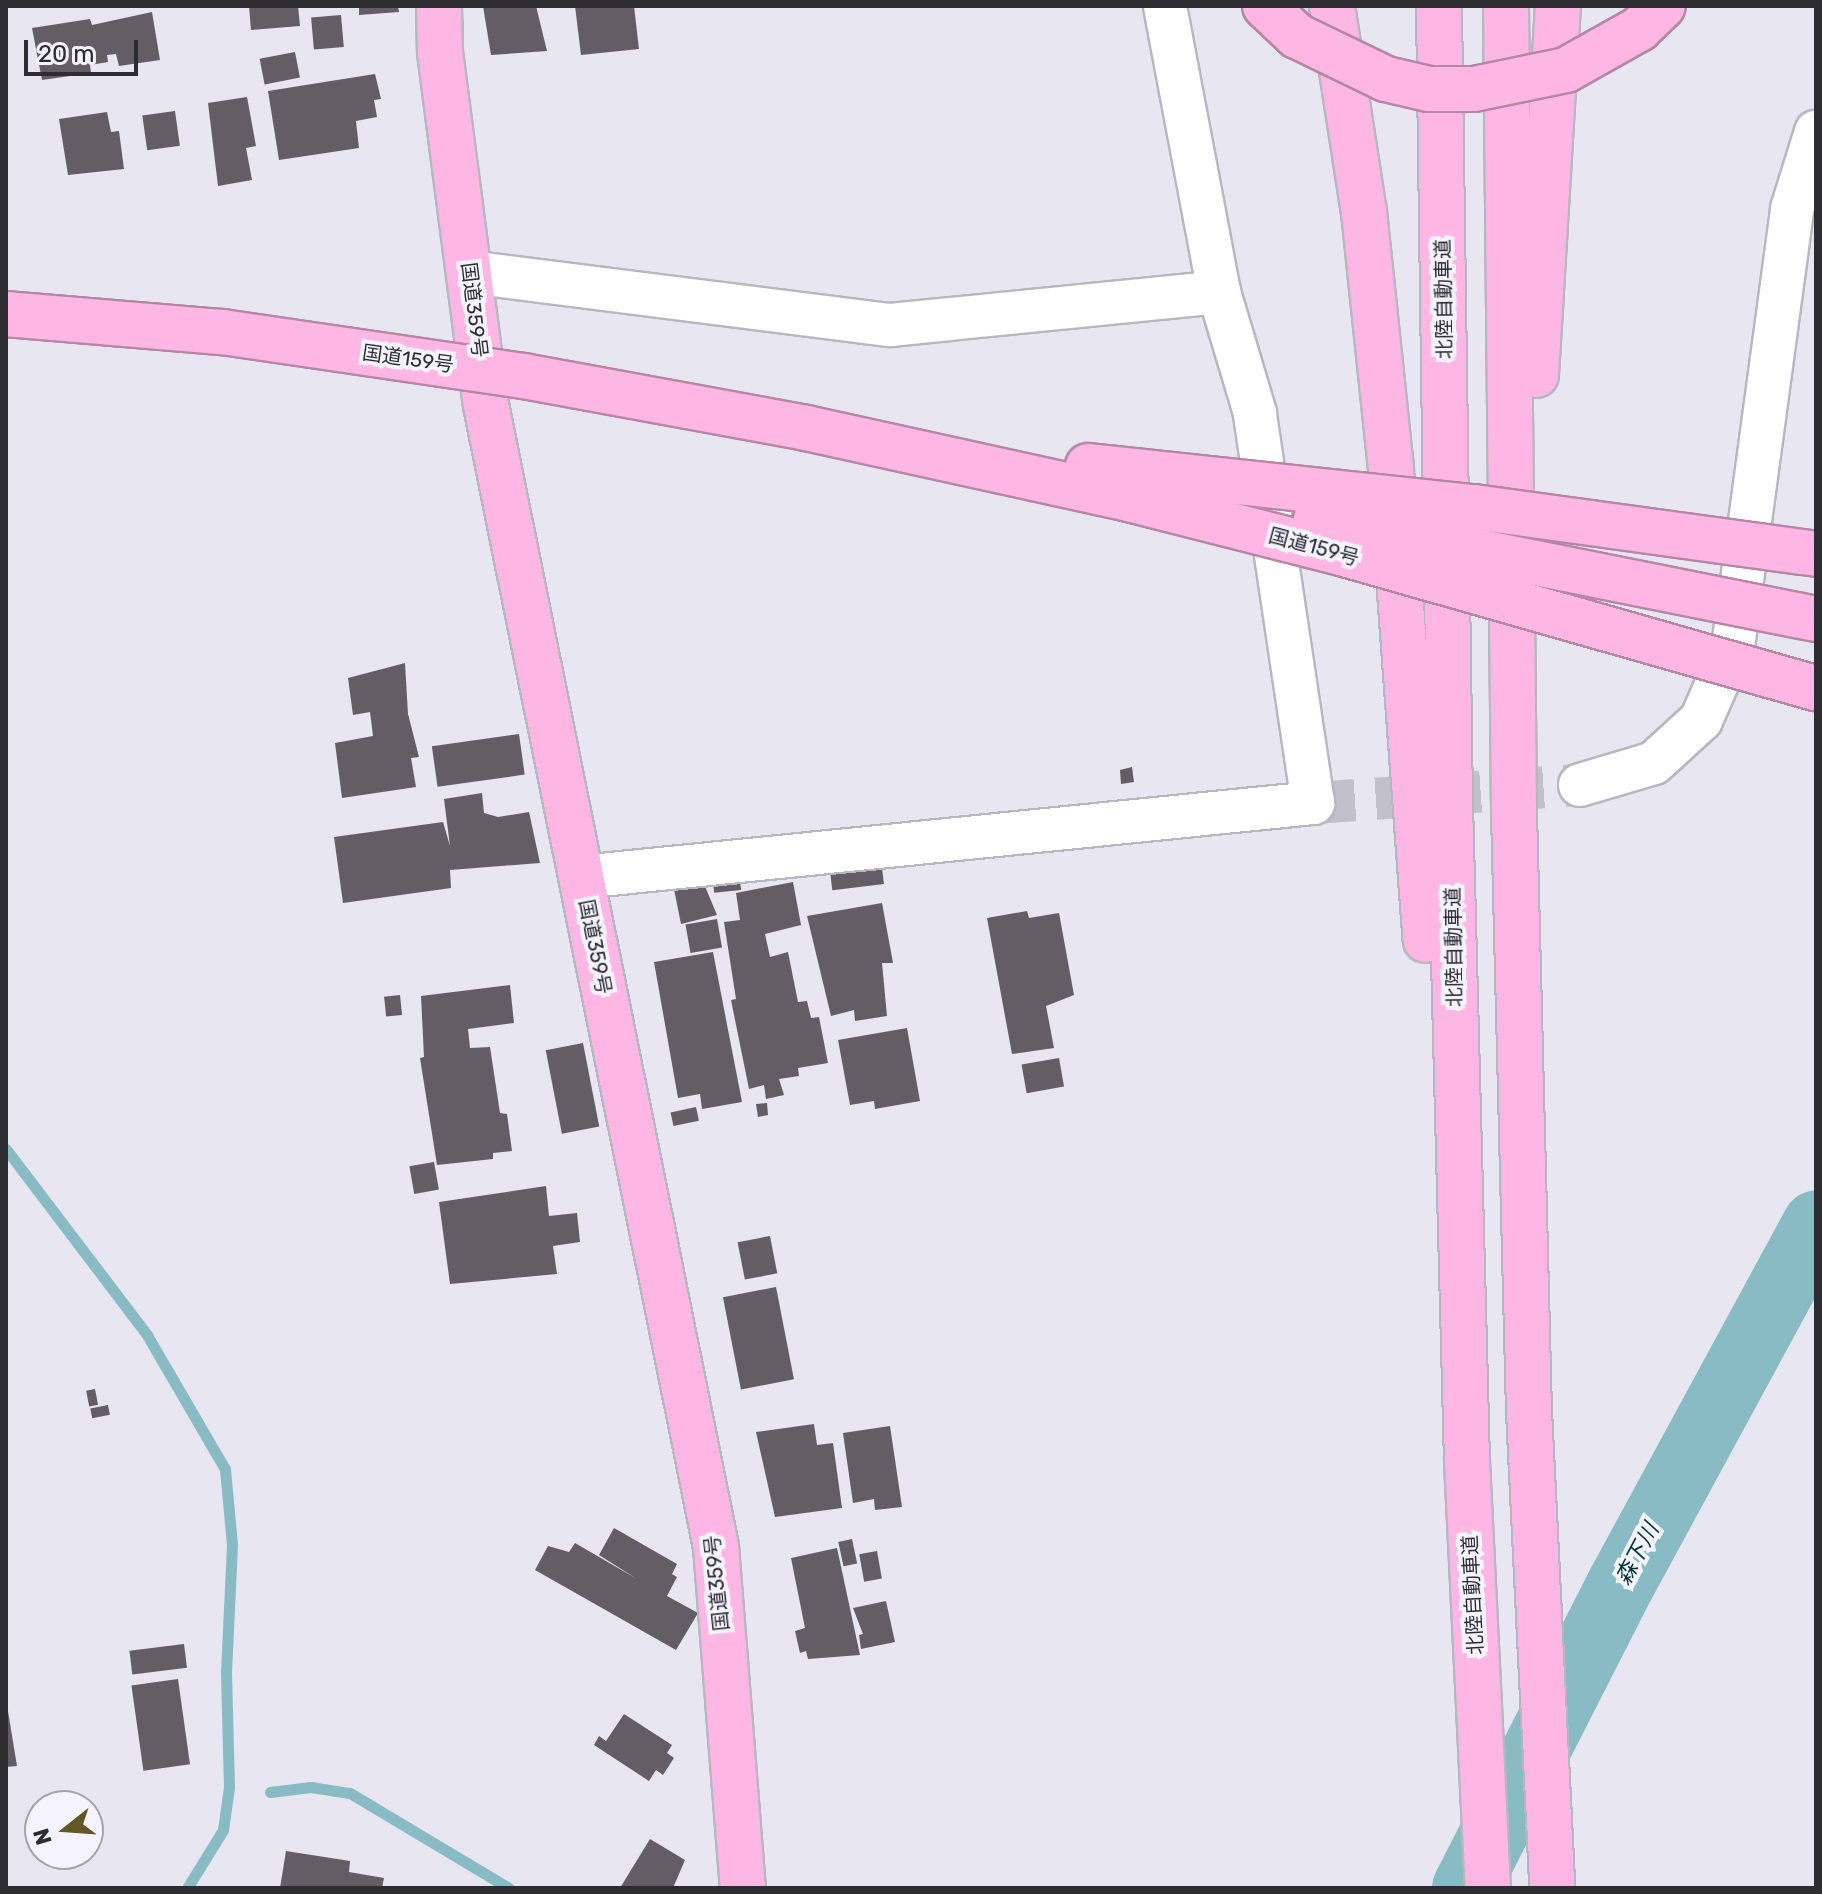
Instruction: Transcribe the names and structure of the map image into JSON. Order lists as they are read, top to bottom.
{
  "streets": {
    "highway": ["北陸自動車道", "国道359号", "国道159号"]
  },
  "water": ["森下川"],
  "scale_bar": "20 m",
  "north": "left"
}
